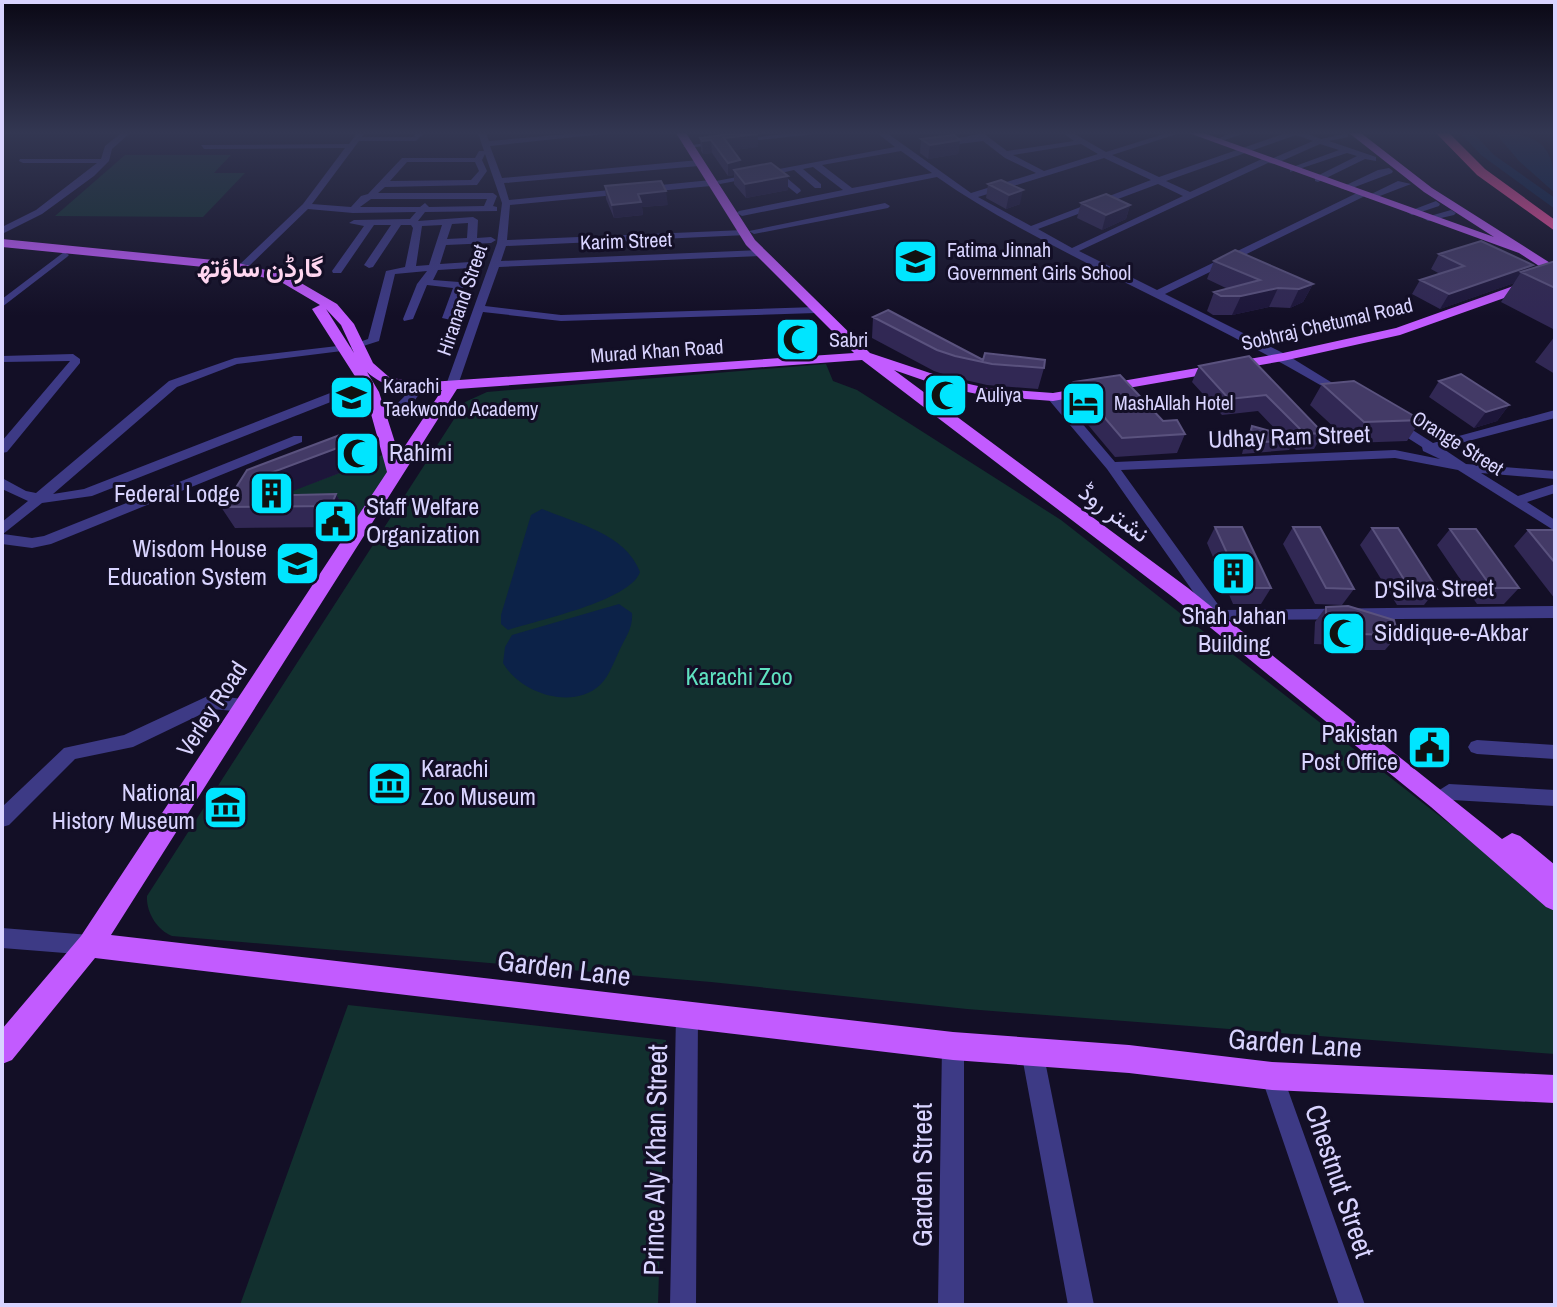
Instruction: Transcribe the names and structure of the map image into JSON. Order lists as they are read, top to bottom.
{
  "streets": {
    "main road": [
      "Sobhraj Chetumal Road",
      "Murad Khan Road",
      "نشتر روڈ",
      "Verley Road",
      "Garden Lane"
    ],
    "street": [
      "Karim Street",
      "Hiranand Street",
      "Udhay Ram Street",
      "Orange Street",
      "D'Silva Street",
      "Prince Aly Khan Street",
      "Garden Street",
      "Chestnut Street"
    ]
  },
  "crossings": [
    ["Karim Street", "Hiranand Street"],
    ["Karim Street", "نشتر روڈ"],
    ["Hiranand Street", "Murad Khan Road"],
    ["Hiranand Street", "Verley Road"],
    ["Sobhraj Chetumal Road", "Murad Khan Road"],
    ["Sobhraj Chetumal Road", "نشتر روڈ"],
    ["Murad Khan Road", "نشتر روڈ"],
    ["Murad Khan Road", "Verley Road"],
    ["Udhay Ram Street", "Orange Street"],
    ["نشتر روڈ", "D'Silva Street"],
    ["Verley Road", "Garden Lane"],
    ["Garden Lane", "Prince Aly Khan Street"],
    ["Garden Lane", "Garden Street"],
    ["Garden Lane", "Chestnut Street"]
  ],
  "districts": ["گارڈن ساؤتھ"],
  "parks": ["Karachi Zoo"],
  "places": {
    "school or university": ["Fatima Jinnah Government Girls School", "Karachi Taekwondo Academy", "Wisdom House Education System"],
    "mosque": [
      "Sabri",
      "Auliya",
      "Rahimi",
      "Siddique-e-Akbar"
    ],
    "hotel": ["MashAllah Hotel"],
    "building": ["Federal Lodge", "Shah Jahan Building"],
    "public building": ["Staff Welfare Organization", "Pakistan Post Office"],
    "museum": ["Karachi Zoo Museum", "National History Museum"]
  }
}
